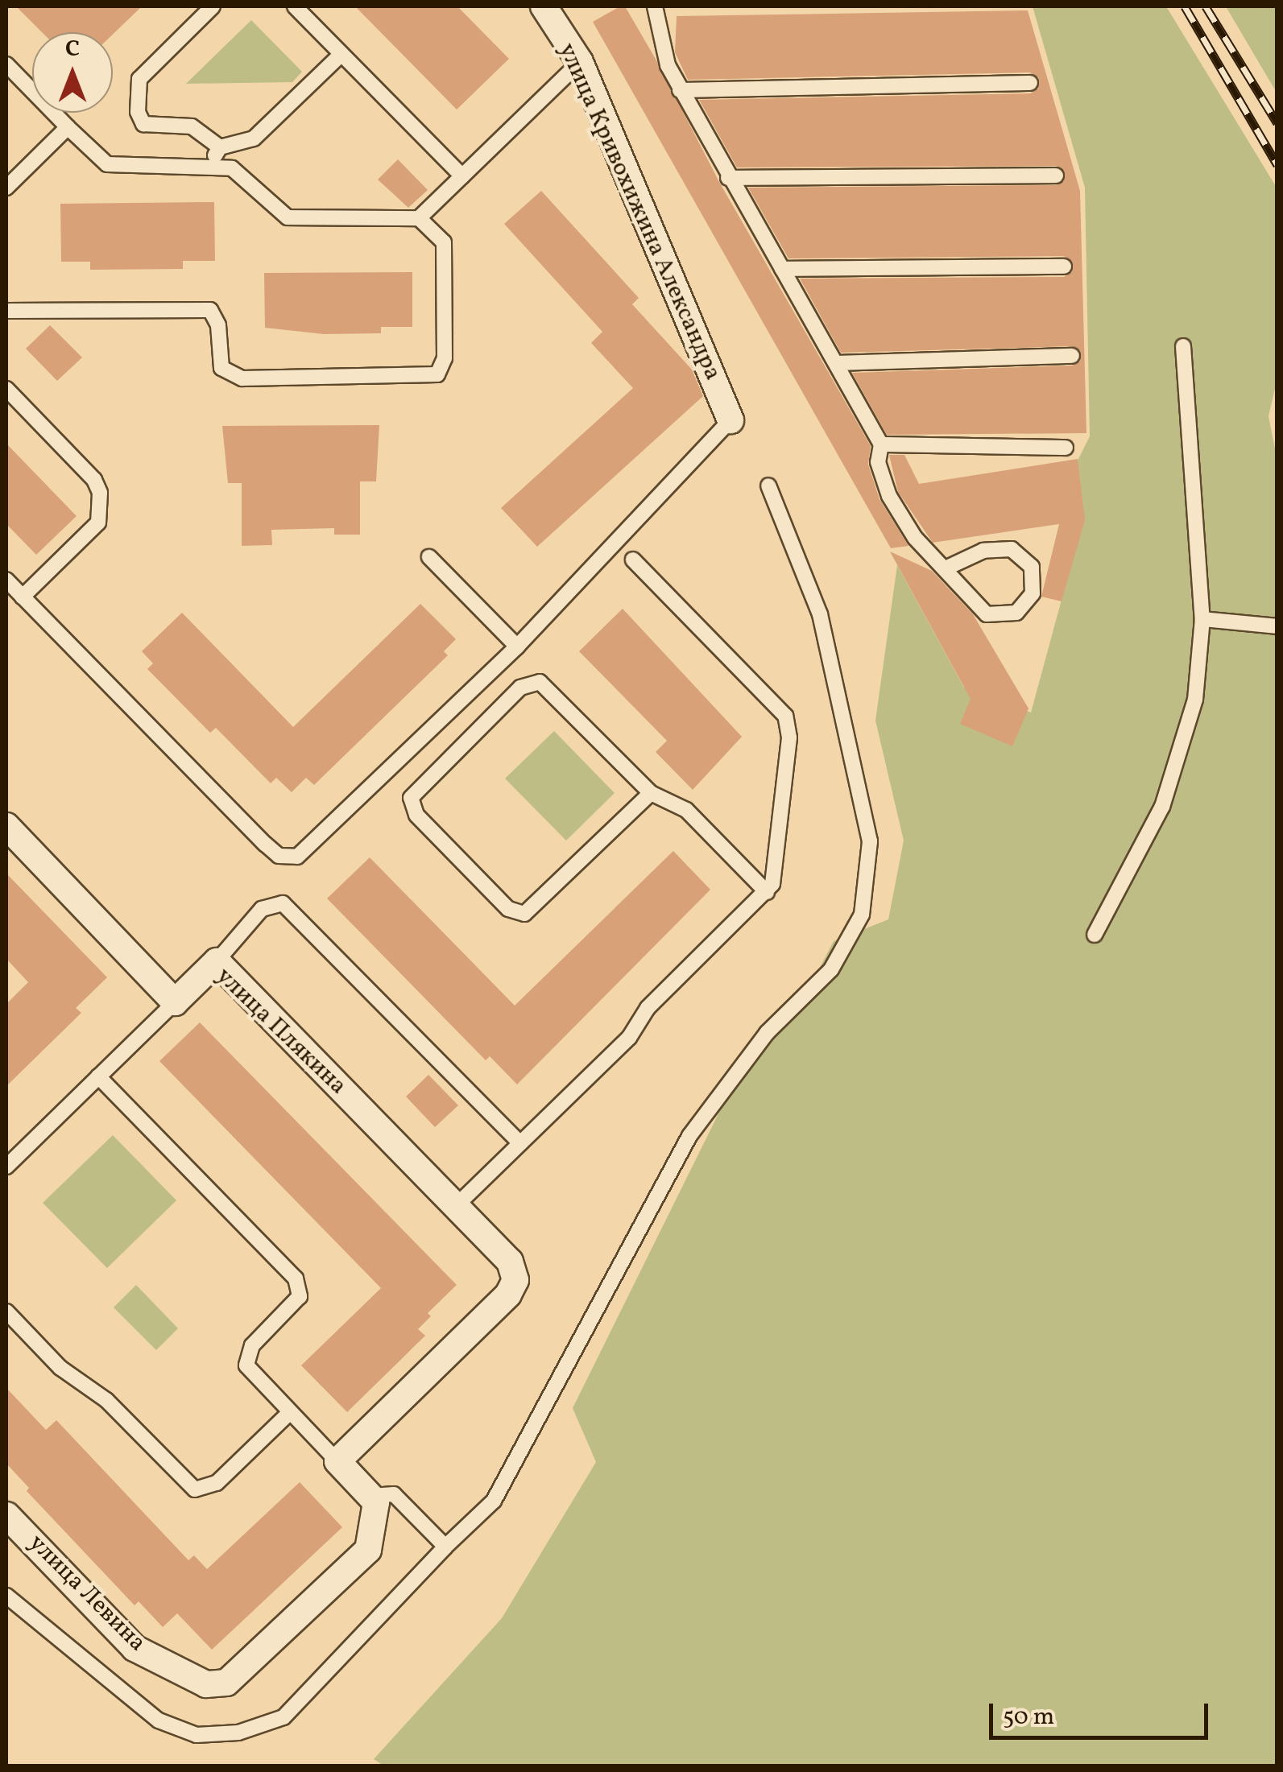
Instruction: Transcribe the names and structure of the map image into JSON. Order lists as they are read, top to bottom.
{
  "streets": {
    "street": ["улица Кривохижина Александра", "улица Плякина", "улица Левина"]
  },
  "scale_bar": "50 m",
  "north": "top"
}
